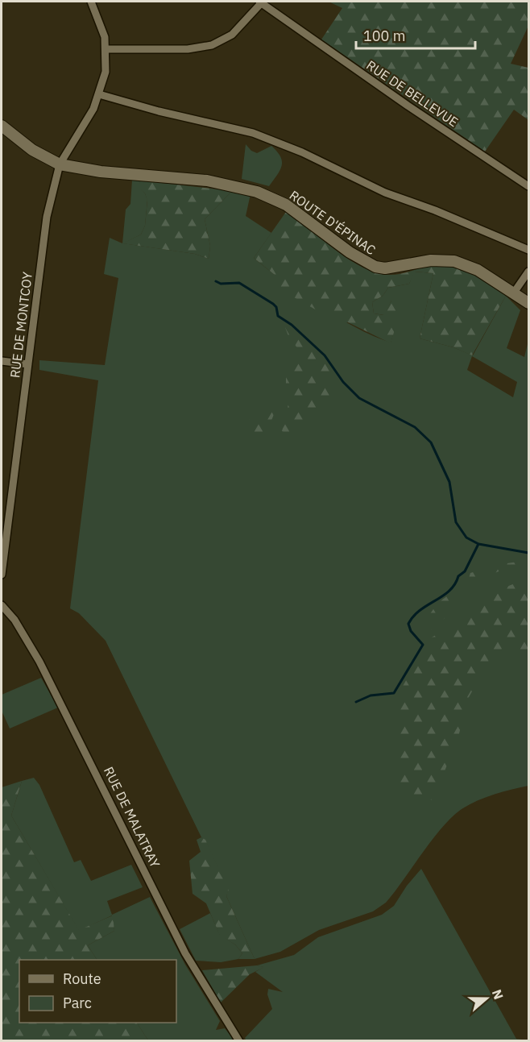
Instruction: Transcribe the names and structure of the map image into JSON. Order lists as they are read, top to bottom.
{
  "streets": {
    "main road": ["ROUTE D'ÉPINAC"],
    "street": ["RUE DE BELLEVUE", "RUE DE MONTCOY", "RUE DE MALATRAY"]
  },
  "crossings": [
    ["ROUTE D'ÉPINAC", "RUE DE MONTCOY"]
  ],
  "legend": ["Route", "Parc"],
  "scale_bar": "100 m",
  "north": "right"
}
